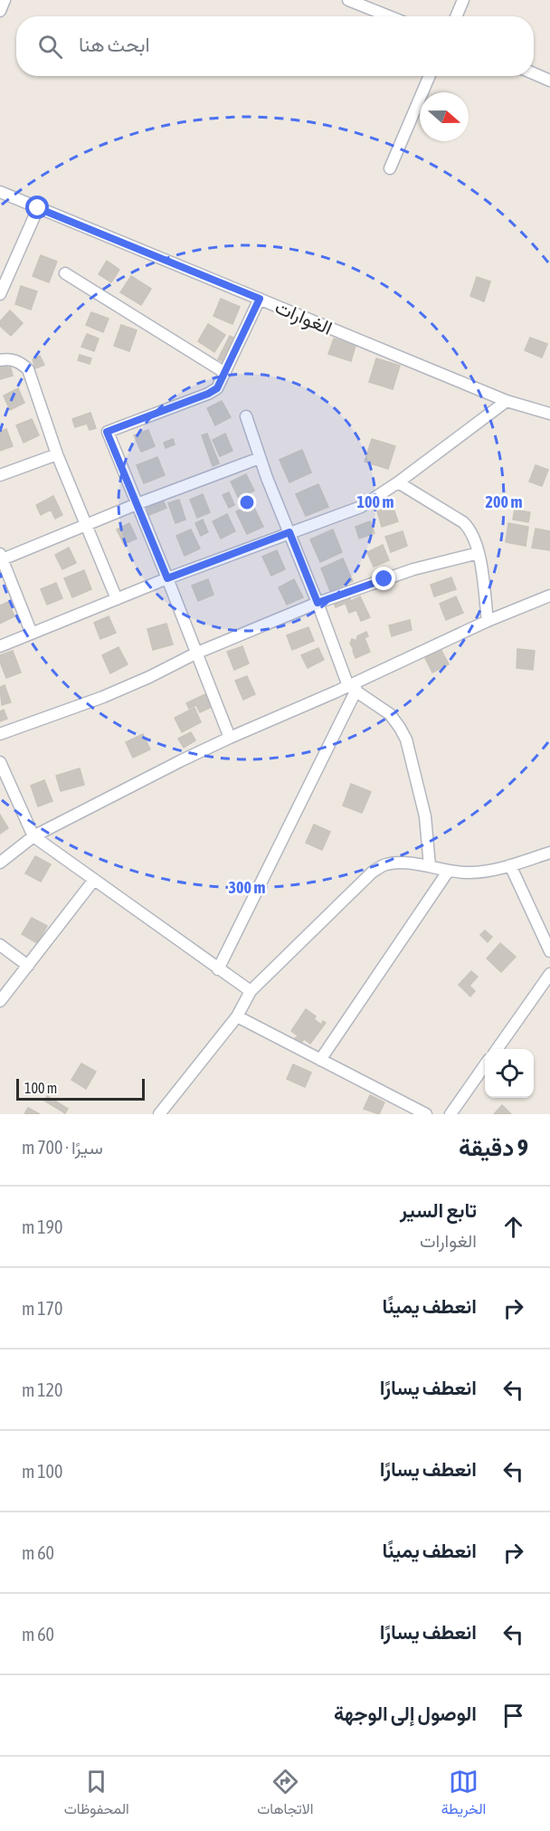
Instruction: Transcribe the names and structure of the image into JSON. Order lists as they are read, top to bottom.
{
  "streets": {
    "street": ["الغوارات"]
  },
  "scale_bar": "100 m",
  "north": "right",
  "page": {
    "search": "ابحث هنا",
    "scale": "100 m",
    "heading": ["9 دقيقة", "سيرًا · 700 m"],
    "list": [
      ["تابع السير", "الغوارات", "190 m"],
      ["انعطف يمينًا", "170 m"],
      ["انعطف يسارًا", "120 m"],
      ["انعطف يسارًا", "100 m"],
      ["انعطف يمينًا", "60 m"],
      ["انعطف يسارًا", "60 m"],
      "الوصول إلى الوجهة"
    ],
    "nav": ["الخريطة", "الاتجاهات", "المحفوظات"]
  },
  "rings": ["100 m", "200 m", "300 m"]
}
